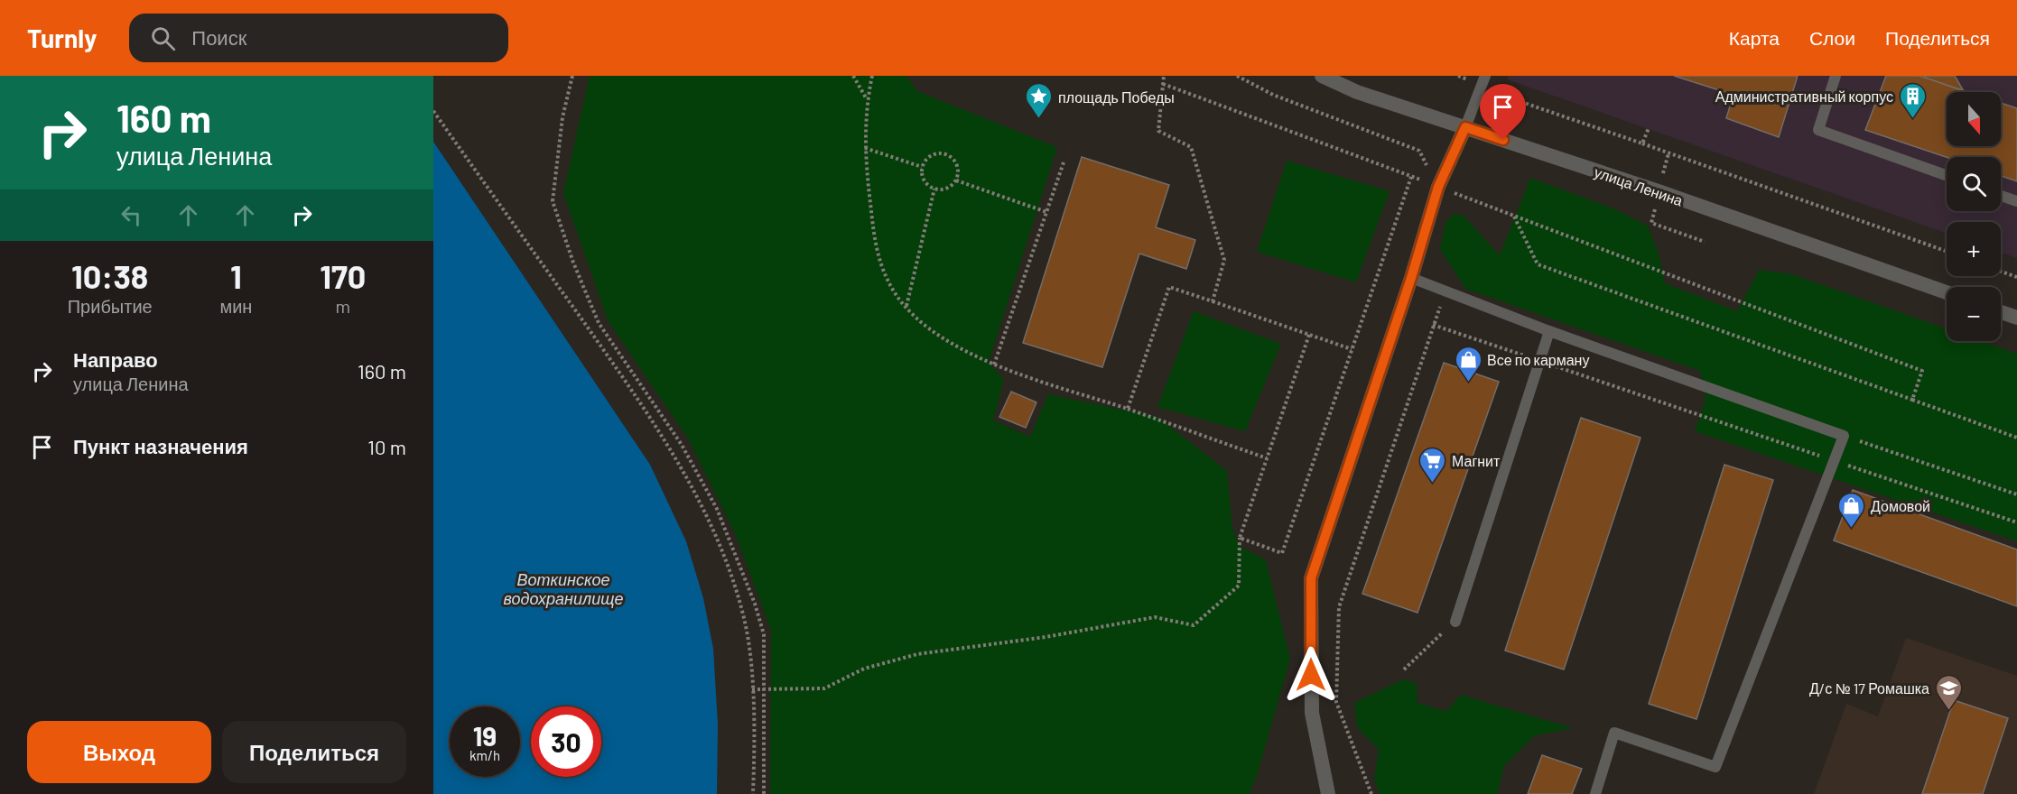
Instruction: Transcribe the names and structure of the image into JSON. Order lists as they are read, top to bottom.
{
  "streets": {
    "street": ["улица Ленина"]
  },
  "water": ["Воткинское водохранилище"],
  "places": {
    "building": ["Административный корпус"],
    "place": ["площадь Победы"],
    "shop": ["Все по карману", "Домовой"],
    "supermarket": ["Магнит"],
    "school or university": ["Д/с № 17 Ромашка"]
  },
  "north": "bottom",
  "page": {
    "header": "Turnly",
    "search": "Поиск",
    "nav": ["Карта", "Слои", "Поделиться"],
    "turn": ["160 m", "улица Ленина"],
    "map_buttons": ["+", "−"],
    "eta": [
      "10:38",
      "Прибытие",
      "1",
      "мин",
      "170",
      "m"
    ],
    "list": [
      {
        "name": "Направо",
        "note": "улица Ленина",
        "value": "160 m"
      },
      {
        "name": "Пункт назначения",
        "value": "10 m"
      }
    ],
    "speed": "19 km/h",
    "limit": "30",
    "buttons": ["Выход", "Поделиться"]
  }
}
